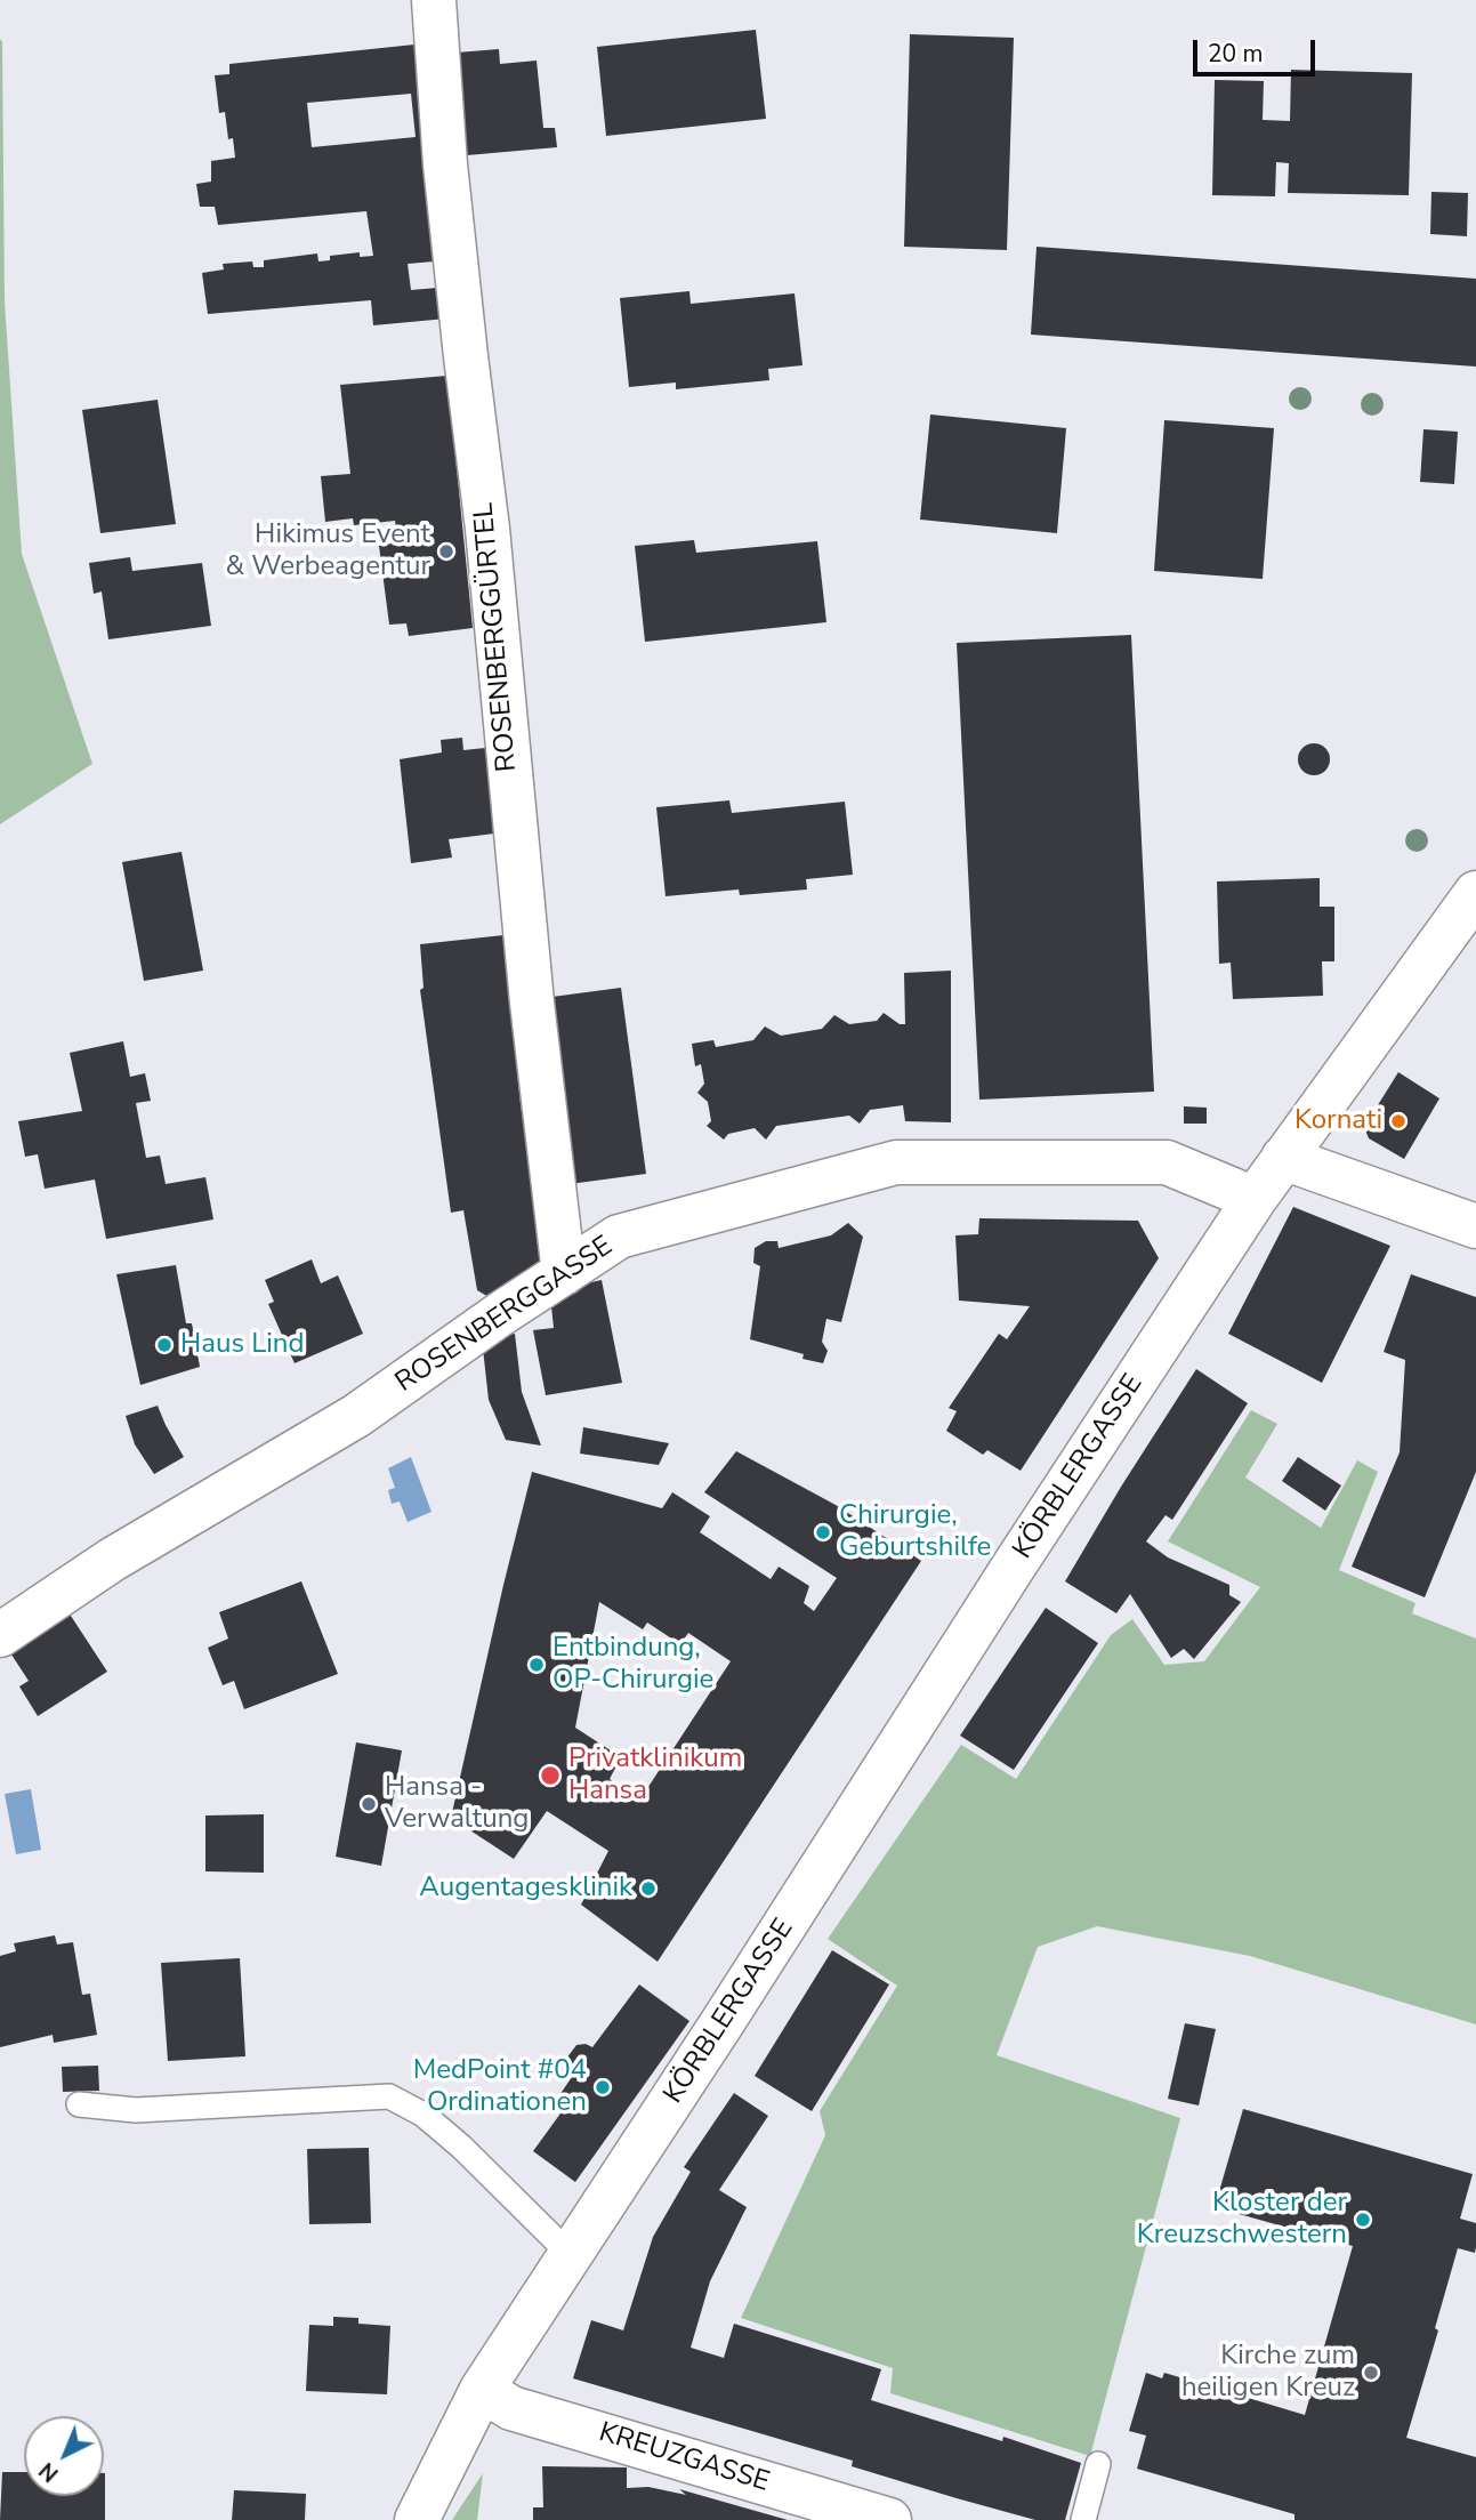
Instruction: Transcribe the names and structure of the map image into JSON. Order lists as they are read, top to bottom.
{
  "streets": {
    "street": [
      "ROSENBERGGÜRTEL",
      "ROSENBERGGASSE",
      "KÖRBLERGASSE",
      "KREUZGASSE"
    ]
  },
  "crossings": [
    ["ROSENBERGGÜRTEL", "ROSENBERGGASSE"],
    ["ROSENBERGGASSE", "KÖRBLERGASSE"],
    ["KÖRBLERGASSE", "KREUZGASSE"]
  ],
  "places": [
    "Hikimus Event & Werbeagentur",
    "Kornati",
    "Haus Lind",
    "Chirurgie, Geburtshilfe",
    "Entbindung, OP-Chirurgie",
    "Privatklinikum Hansa",
    "Hansa - Verwaltung",
    "Augentagesklinik",
    "MedPoint #04 Ordinationen",
    "Kloster der Kreuzschwestern",
    "Kirche zum heiligen Kreuz"
  ],
  "scale_bar": "20 m",
  "north": "bottom left"
}
